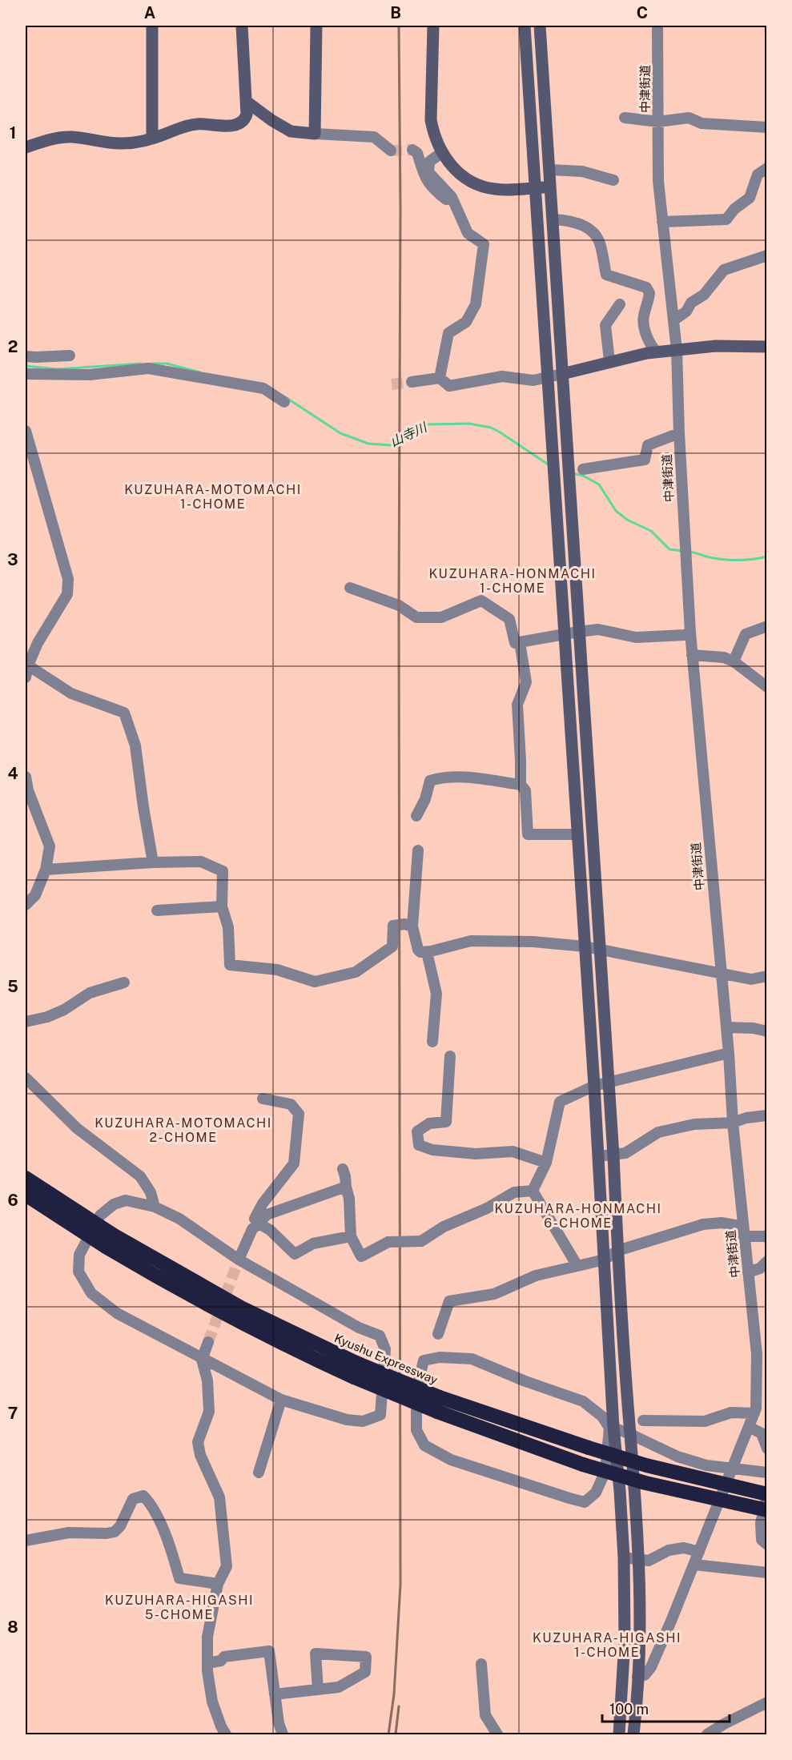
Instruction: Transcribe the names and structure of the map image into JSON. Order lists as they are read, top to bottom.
{
  "streets": {
    "highway": ["Kyushu Expressway"],
    "street": ["中津街道"]
  },
  "districts": [
    "KUZUHARA-MOTOMACHI 1-CHOME",
    "KUZUHARA-HONMACHI 1-CHOME",
    "KUZUHARA-MOTOMACHI 2-CHOME",
    "KUZUHARA-HONMACHI 6-CHOME",
    "KUZUHARA-HIGASHI 5-CHOME",
    "KUZUHARA-HIGASHI 1-CHOME"
  ],
  "water": ["山寺川"],
  "scale_bar": "100 m",
  "grid": {
    "columns": ["A", "B", "C"],
    "rows": [
      "1",
      "2",
      "3",
      "4",
      "5",
      "6",
      "7",
      "8"
    ]
  }
}
